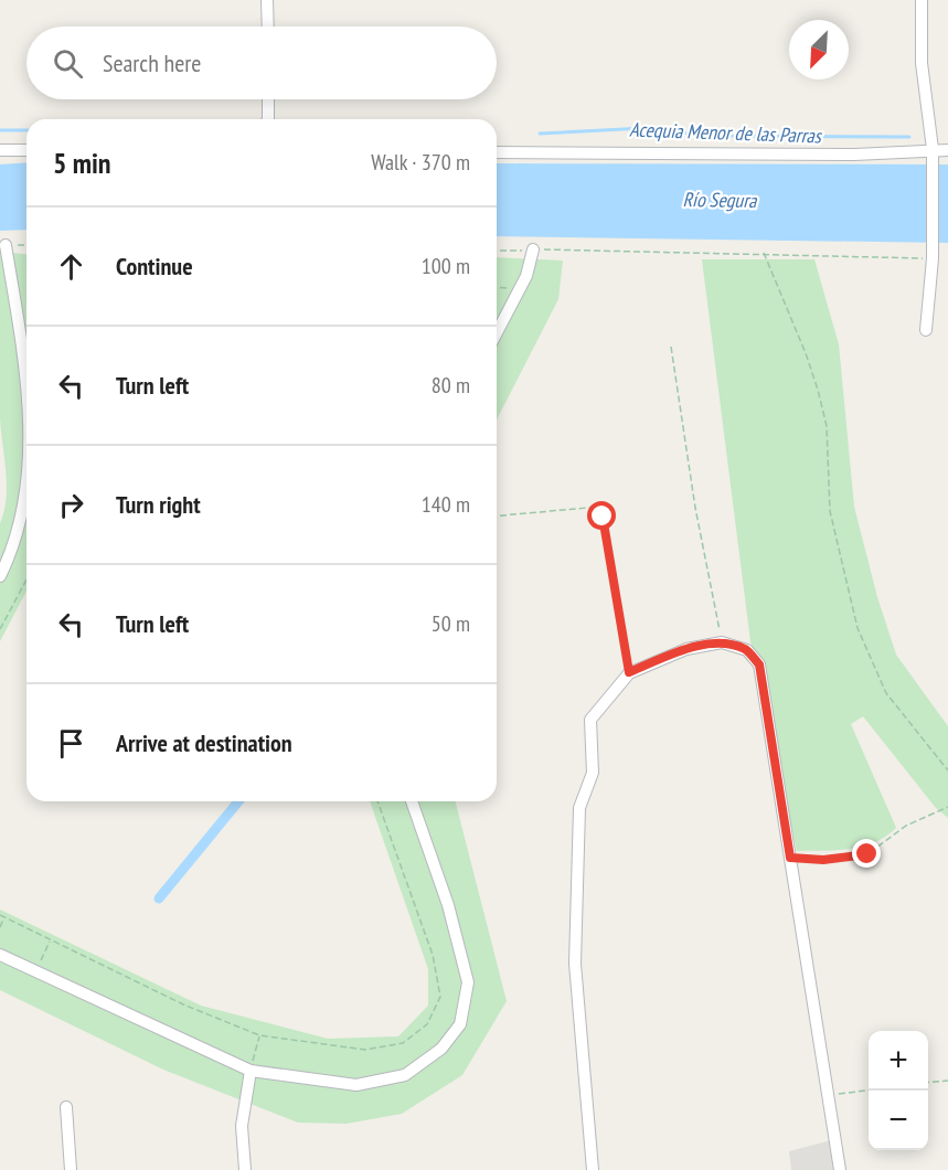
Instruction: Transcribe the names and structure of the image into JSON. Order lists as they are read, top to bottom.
{
  "water": ["Acequia Menor de las Parras", "Río Segura"],
  "north": "bottom left",
  "page": {
    "search": "Search here",
    "heading": ["5 min", "Walk · 370 m"],
    "list": [
      ["Continue", "100 m"],
      ["Turn left", "80 m"],
      ["Turn right", "140 m"],
      ["Turn left", "50 m"],
      "Arrive at destination"
    ],
    "map_buttons": ["+", "−"]
  }
}
